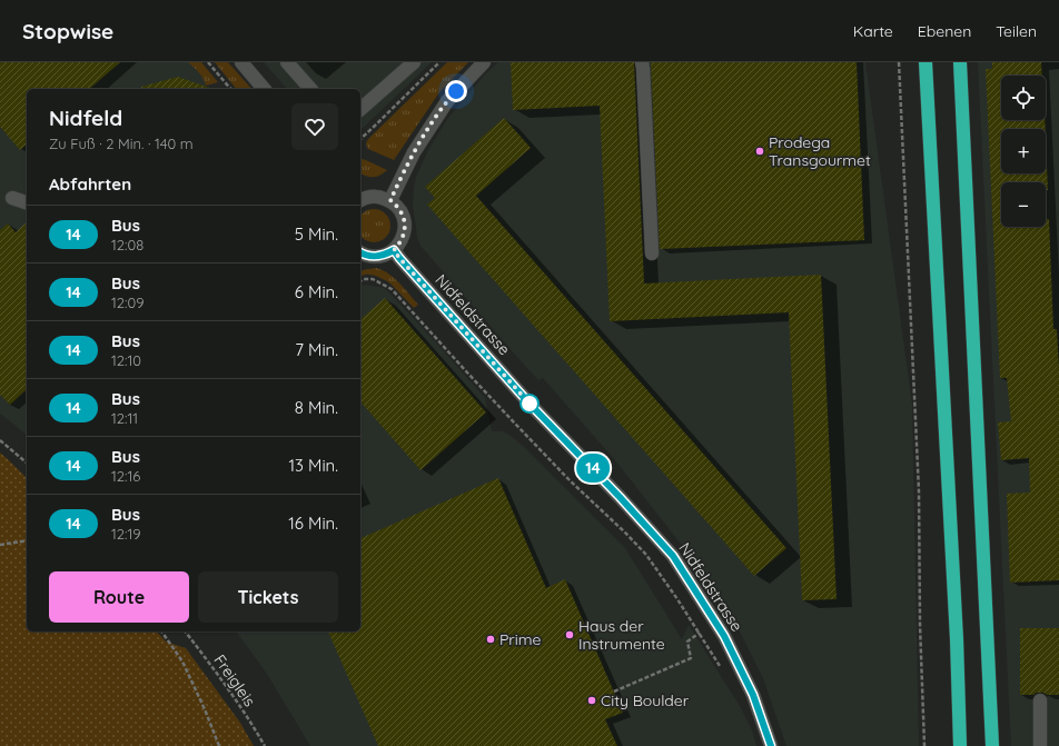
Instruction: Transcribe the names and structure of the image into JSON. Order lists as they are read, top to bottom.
{
  "streets": {
    "street": ["Nidfeldstrasse"],
    "path": ["Freigleis"]
  },
  "places": [
    "Prodega Transgourmet",
    "Haus der Instrumente",
    "Prime",
    "City Boulder"
  ],
  "lines": ["bus line 14"],
  "page": {
    "header": "Stopwise",
    "nav": ["Karte", "Ebenen", "Teilen"],
    "on_map": "14",
    "map_buttons": ["+", "−"],
    "heading": [
      ["Nidfeld", "Zu Fuß · 2 Min. · 140 m"],
      "Abfahrten"
    ],
    "list": [
      {
        "mark": "14",
        "name": "Bus",
        "note": "12:08",
        "value": "5 Min."
      },
      {
        "mark": "14",
        "name": "Bus",
        "note": "12:09",
        "value": "6 Min."
      },
      {
        "mark": "14",
        "name": "Bus",
        "note": "12:10",
        "value": "7 Min."
      },
      {
        "mark": "14",
        "name": "Bus",
        "note": "12:11",
        "value": "8 Min."
      },
      {
        "mark": "14",
        "name": "Bus",
        "note": "12:16",
        "value": "13 Min."
      },
      {
        "mark": "14",
        "name": "Bus",
        "note": "12:19",
        "value": "16 Min."
      }
    ],
    "buttons": ["Route", "Tickets"]
  }
}
